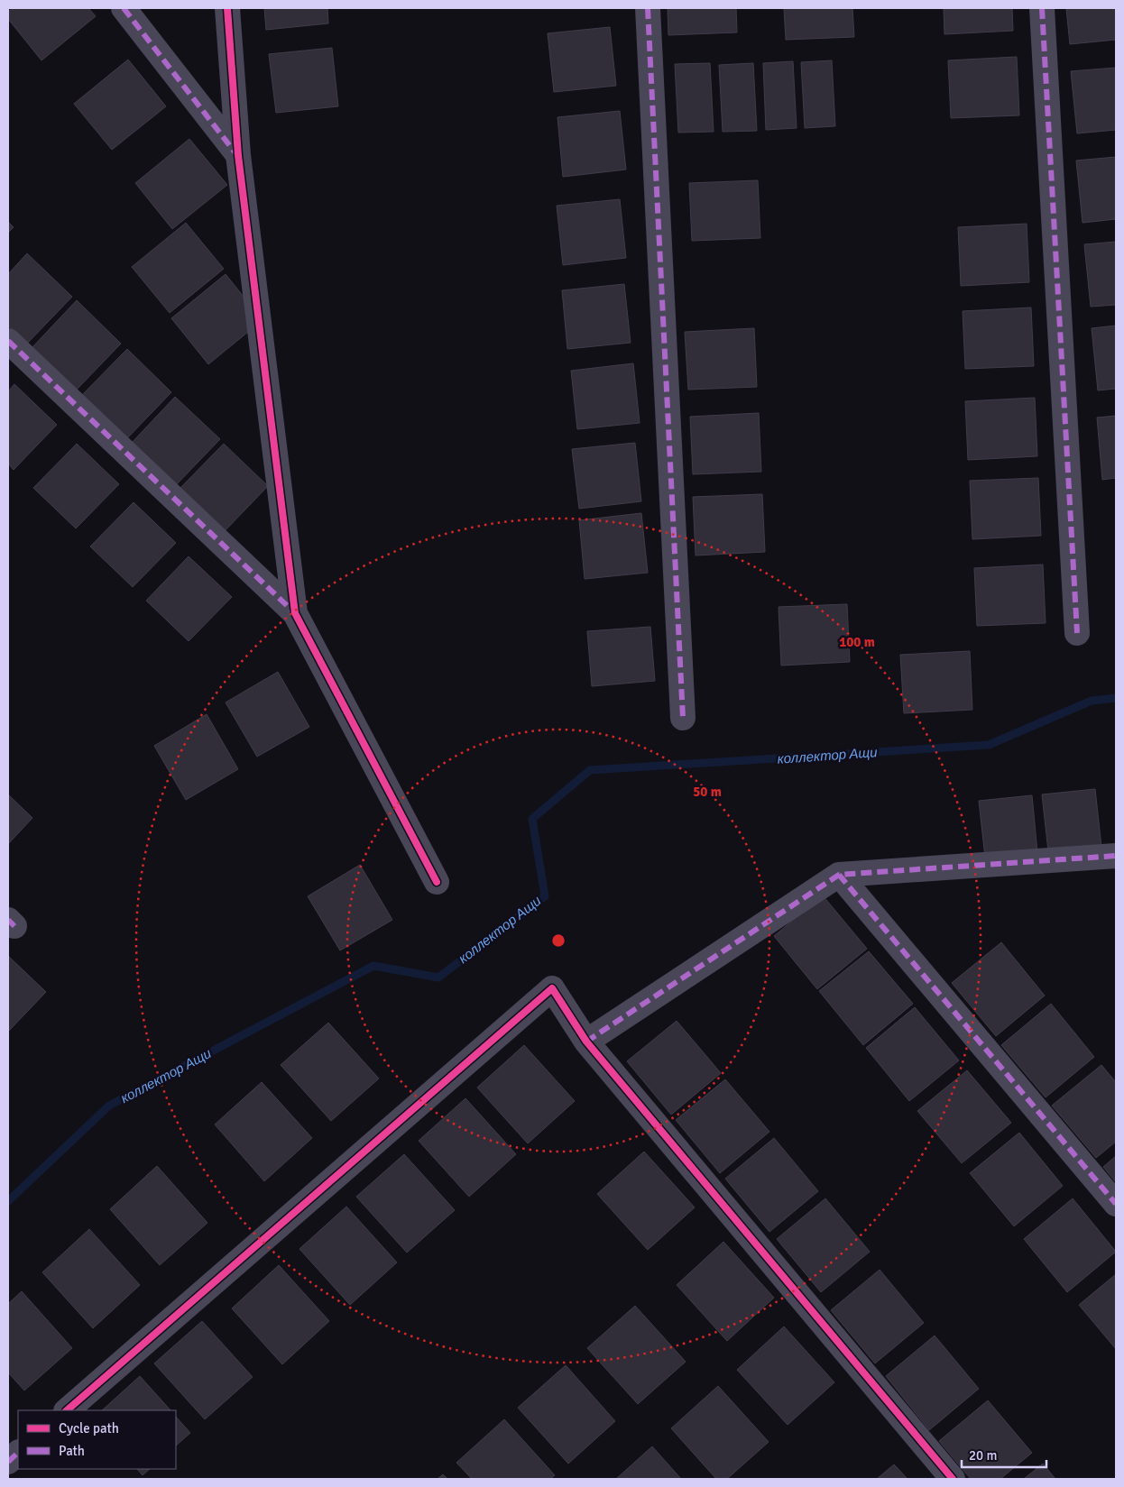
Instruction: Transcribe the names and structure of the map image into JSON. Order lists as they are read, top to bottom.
{
  "water": ["коллектор Ащи"],
  "legend": ["Cycle path", "Path"],
  "scale_bar": "20 m",
  "rings": ["100 m", "50 m"]
}
